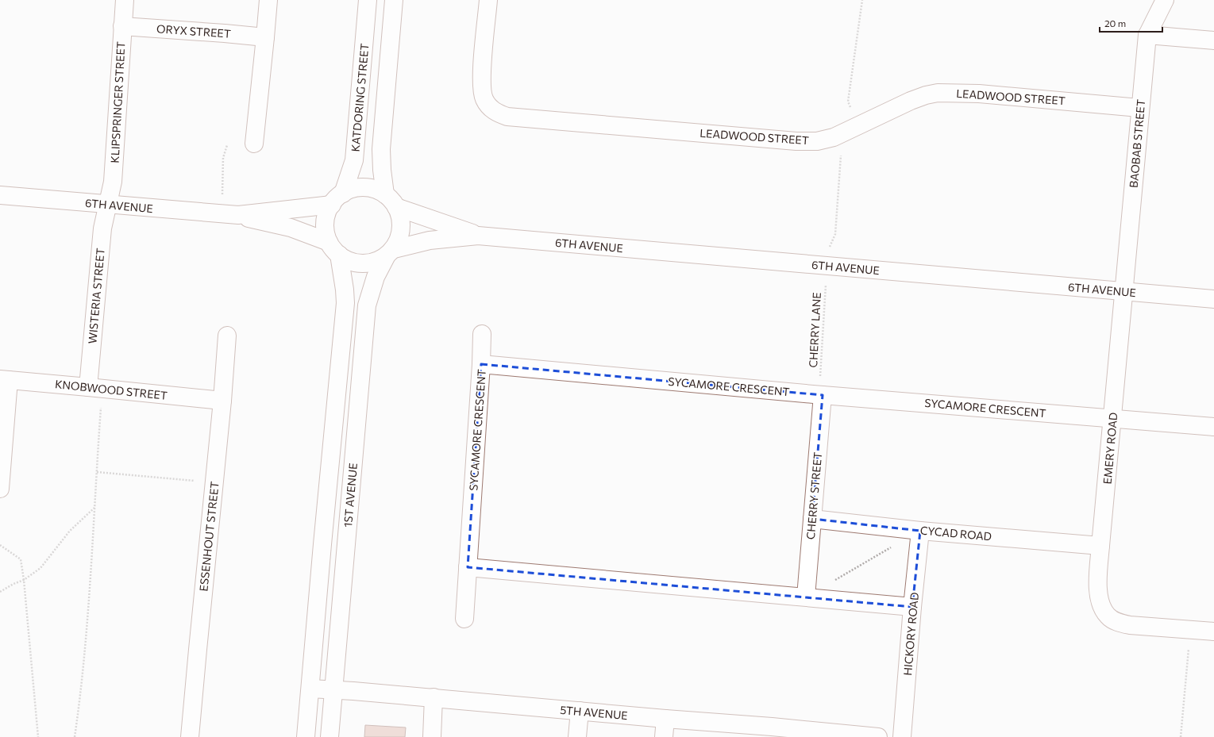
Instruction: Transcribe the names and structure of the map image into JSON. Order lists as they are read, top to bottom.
{
  "streets": {
    "street": [
      "ORYX STREET",
      "LEADWOOD STREET",
      "KATDORING STREET",
      "KLIPSPRINGER STREET",
      "BAOBAB STREET",
      "6TH AVENUE",
      "WISTERIA STREET",
      "SYCAMORE CRESCENT",
      "KNOBWOOD STREET",
      "EMERY ROAD",
      "1ST AVENUE",
      "CHERRY STREET",
      "CYCAD ROAD",
      "ESSENHOUT STREET",
      "HICKORY ROAD",
      "5TH AVENUE"
    ],
    "path": ["CHERRY LANE"]
  },
  "crossings": [
    ["ORYX STREET", "KLIPSPRINGER STREET"],
    ["LEADWOOD STREET", "BAOBAB STREET"],
    ["KATDORING STREET", "6TH AVENUE"],
    ["KATDORING STREET", "1ST AVENUE"],
    ["KLIPSPRINGER STREET", "6TH AVENUE"],
    ["KLIPSPRINGER STREET", "WISTERIA STREET"],
    ["BAOBAB STREET", "6TH AVENUE"],
    ["BAOBAB STREET", "EMERY ROAD"],
    ["6TH AVENUE", "WISTERIA STREET"],
    ["6TH AVENUE", "EMERY ROAD"],
    ["6TH AVENUE", "1ST AVENUE"],
    ["WISTERIA STREET", "KNOBWOOD STREET"],
    ["SYCAMORE CRESCENT", "EMERY ROAD"],
    ["SYCAMORE CRESCENT", "CHERRY STREET"],
    ["KNOBWOOD STREET", "ESSENHOUT STREET"],
    ["EMERY ROAD", "CYCAD ROAD"],
    ["1ST AVENUE", "5TH AVENUE"],
    ["CHERRY STREET", "CYCAD ROAD"],
    ["CYCAD ROAD", "HICKORY ROAD"]
  ],
  "scale_bar": "20 m"
}
